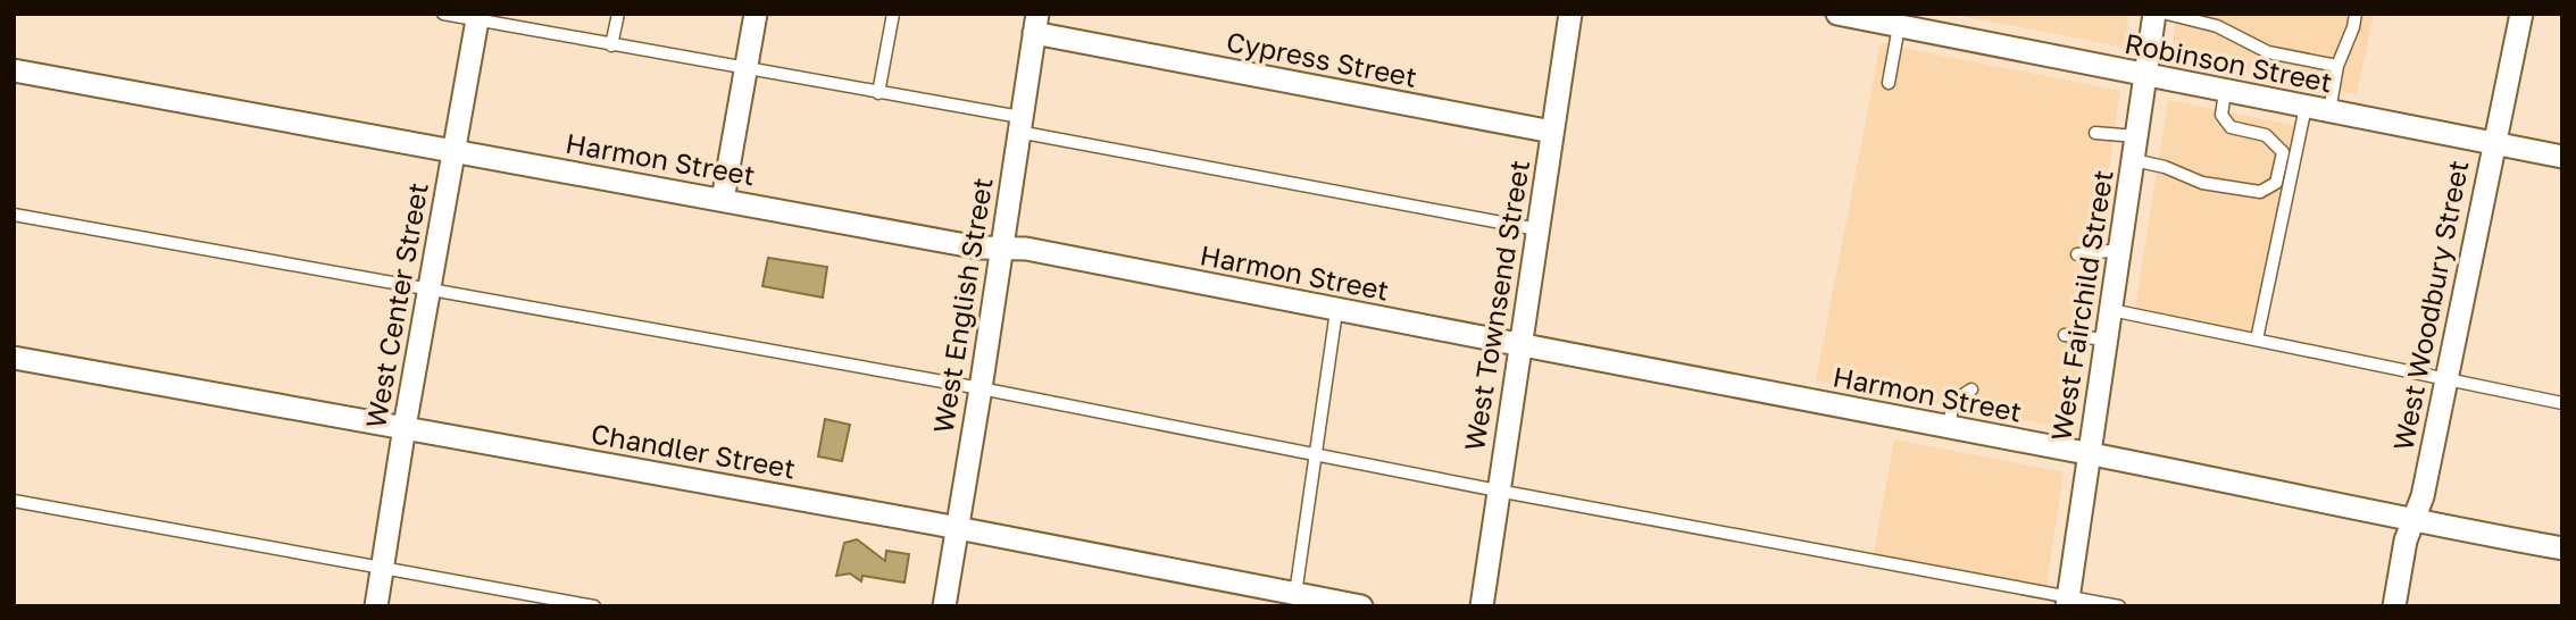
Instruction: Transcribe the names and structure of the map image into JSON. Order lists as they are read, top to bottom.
{
  "streets": {
    "street": [
      "Cypress Street",
      "Robinson Street",
      "Harmon Street",
      "West Center Street",
      "West English Street",
      "West Townsend Street",
      "West Fairchild Street",
      "West Woodbury Street",
      "Chandler Street"
    ]
  },
  "crossings": [
    ["Cypress Street", "West English Street"],
    ["Cypress Street", "West Townsend Street"],
    ["Robinson Street", "West Fairchild Street"],
    ["Robinson Street", "West Woodbury Street"],
    ["Harmon Street", "West Center Street"],
    ["Harmon Street", "West English Street"],
    ["Harmon Street", "West Townsend Street"],
    ["Harmon Street", "West Fairchild Street"],
    ["Harmon Street", "West Woodbury Street"],
    ["West Center Street", "Chandler Street"],
    ["West English Street", "Chandler Street"]
  ]
}
